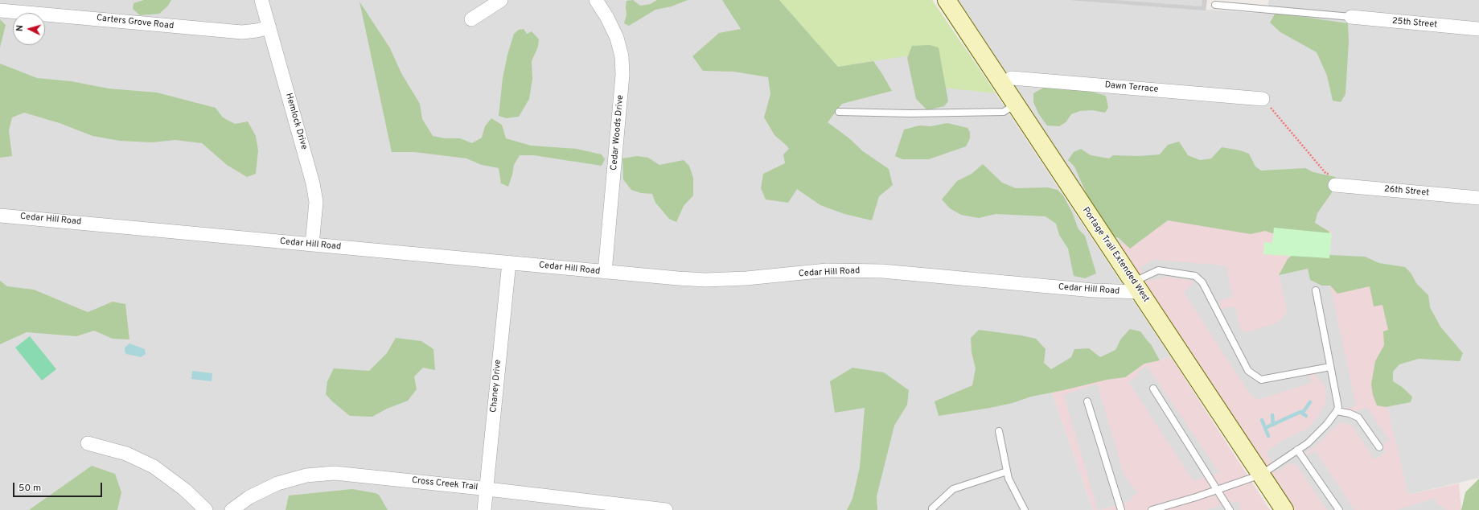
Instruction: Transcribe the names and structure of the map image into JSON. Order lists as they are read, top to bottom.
{
  "streets": {
    "main road": ["Portage Trail Extended West"],
    "street": [
      "Carters Grove Road",
      "25th Street",
      "Dawn Terrace",
      "Hemlock Drive",
      "Cedar Woods Drive",
      "26th Street",
      "Cedar Hill Road",
      "Chaney Drive",
      "Cross Creek Trail"
    ]
  },
  "crossings": [
    ["Carters Grove Road", "Hemlock Drive"],
    ["Dawn Terrace", "Portage Trail Extended West"],
    ["Hemlock Drive", "Cedar Hill Road"],
    ["Cedar Woods Drive", "Cedar Hill Road"],
    ["Cedar Hill Road", "Portage Trail Extended West"],
    ["Cedar Hill Road", "Chaney Drive"],
    ["Chaney Drive", "Cross Creek Trail"]
  ],
  "scale_bar": "50 m",
  "north": "left"
}
